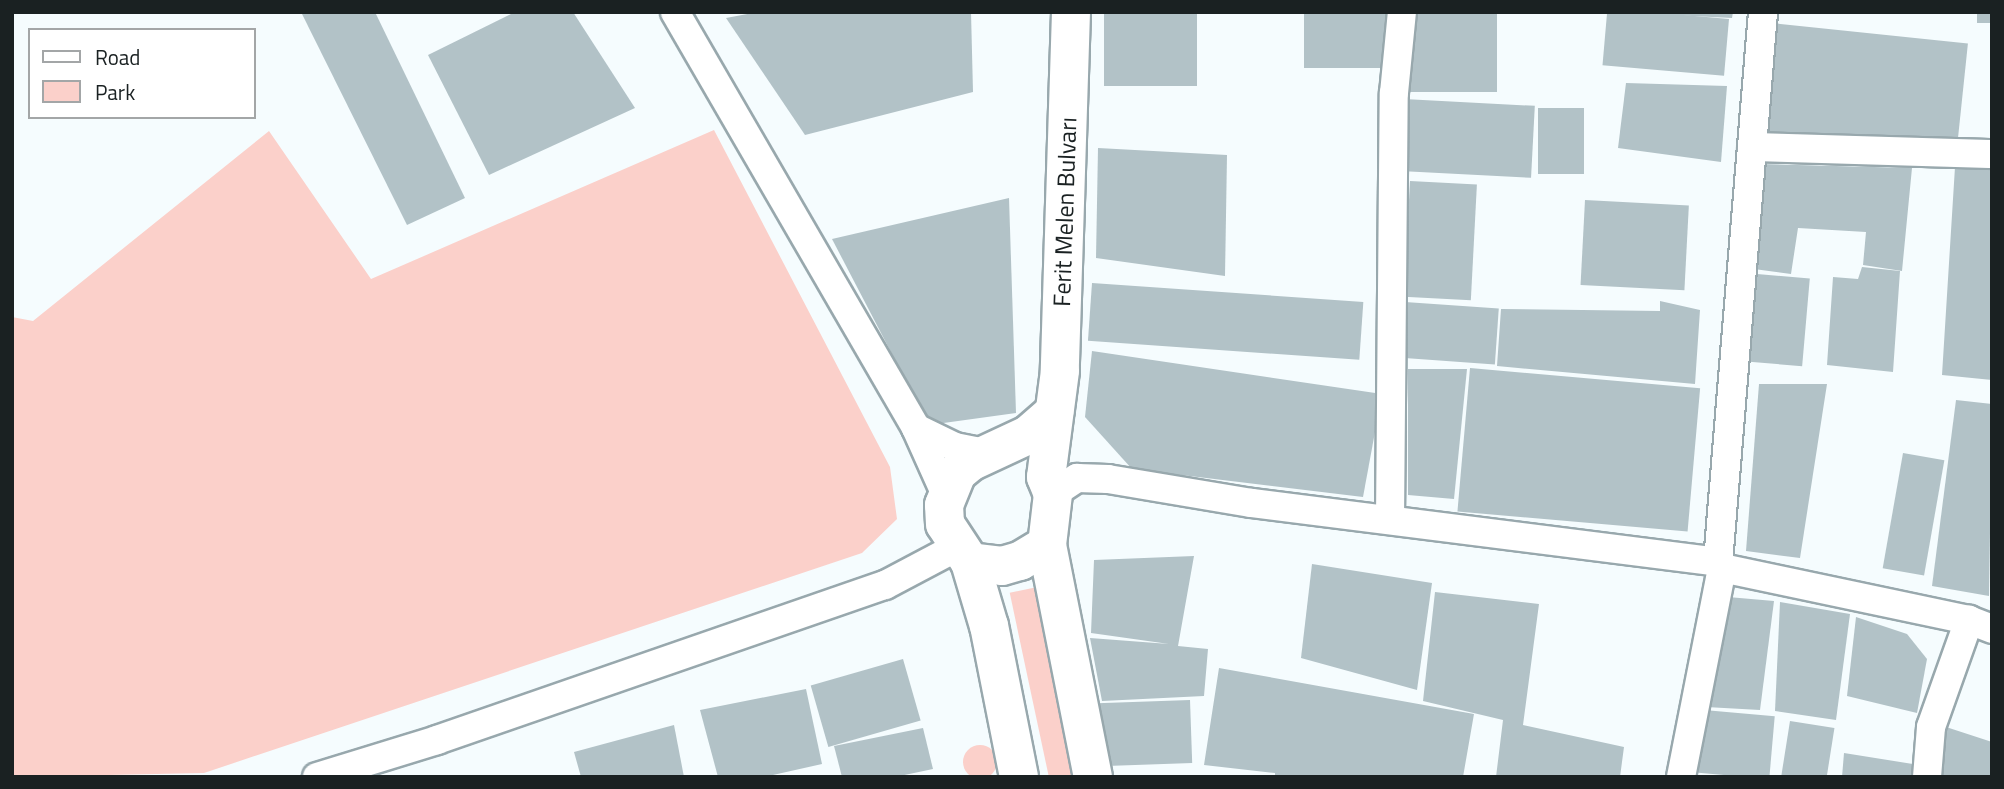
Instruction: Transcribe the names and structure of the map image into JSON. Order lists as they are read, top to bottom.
{
  "streets": {
    "main road": ["Ferit Melen Bulvarı"]
  },
  "legend": ["Road", "Park"]
}
